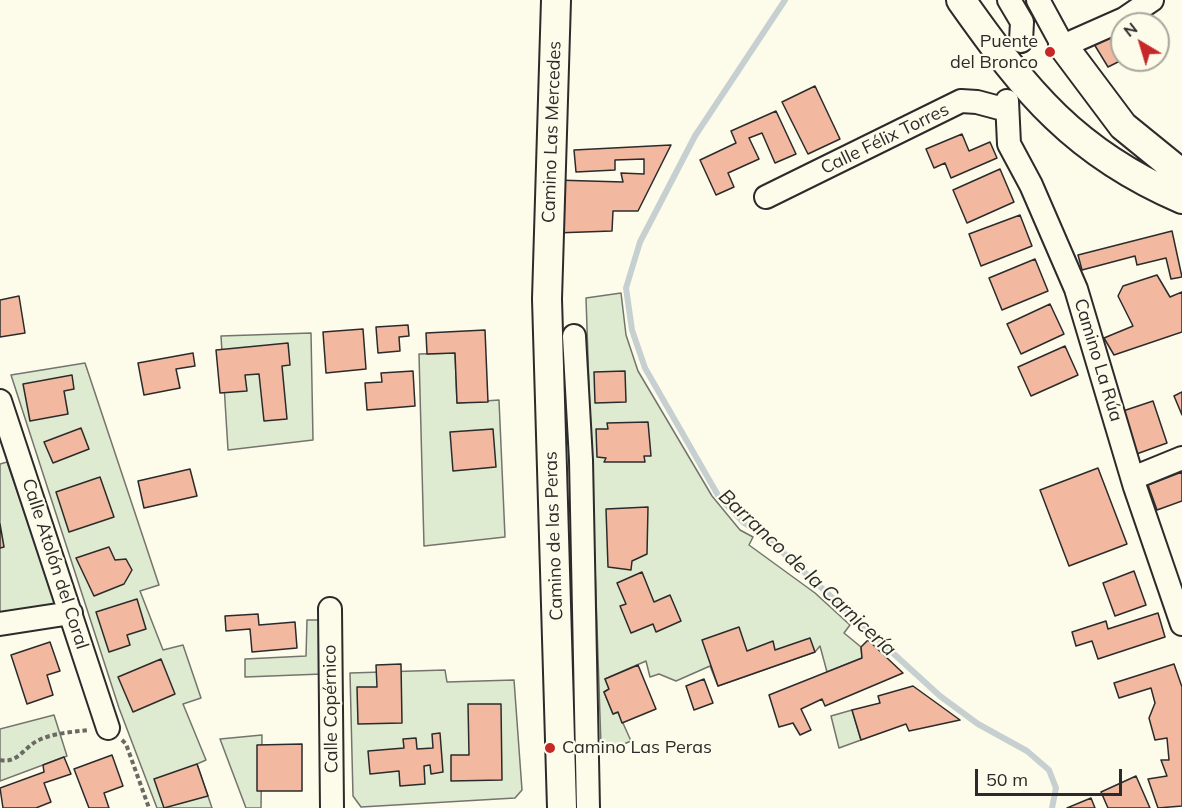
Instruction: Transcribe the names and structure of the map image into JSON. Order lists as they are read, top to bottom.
{
  "streets": {
    "main road": ["Camino Las Mercedes", "Camino de las Peras"],
    "street": [
      "Calle Félix Torres",
      "Camino La Rúa",
      "Calle Atolón del Coral",
      "Calle Copérnico"
    ]
  },
  "crossings": [
    ["Camino Las Mercedes", "Camino de las Peras"],
    ["Calle Félix Torres", "Camino La Rúa"]
  ],
  "water": ["Barranco de la Carnicería"],
  "places": ["Puente del Bronco", "Camino Las Peras"],
  "scale_bar": "50 m",
  "north": "top left"
}
